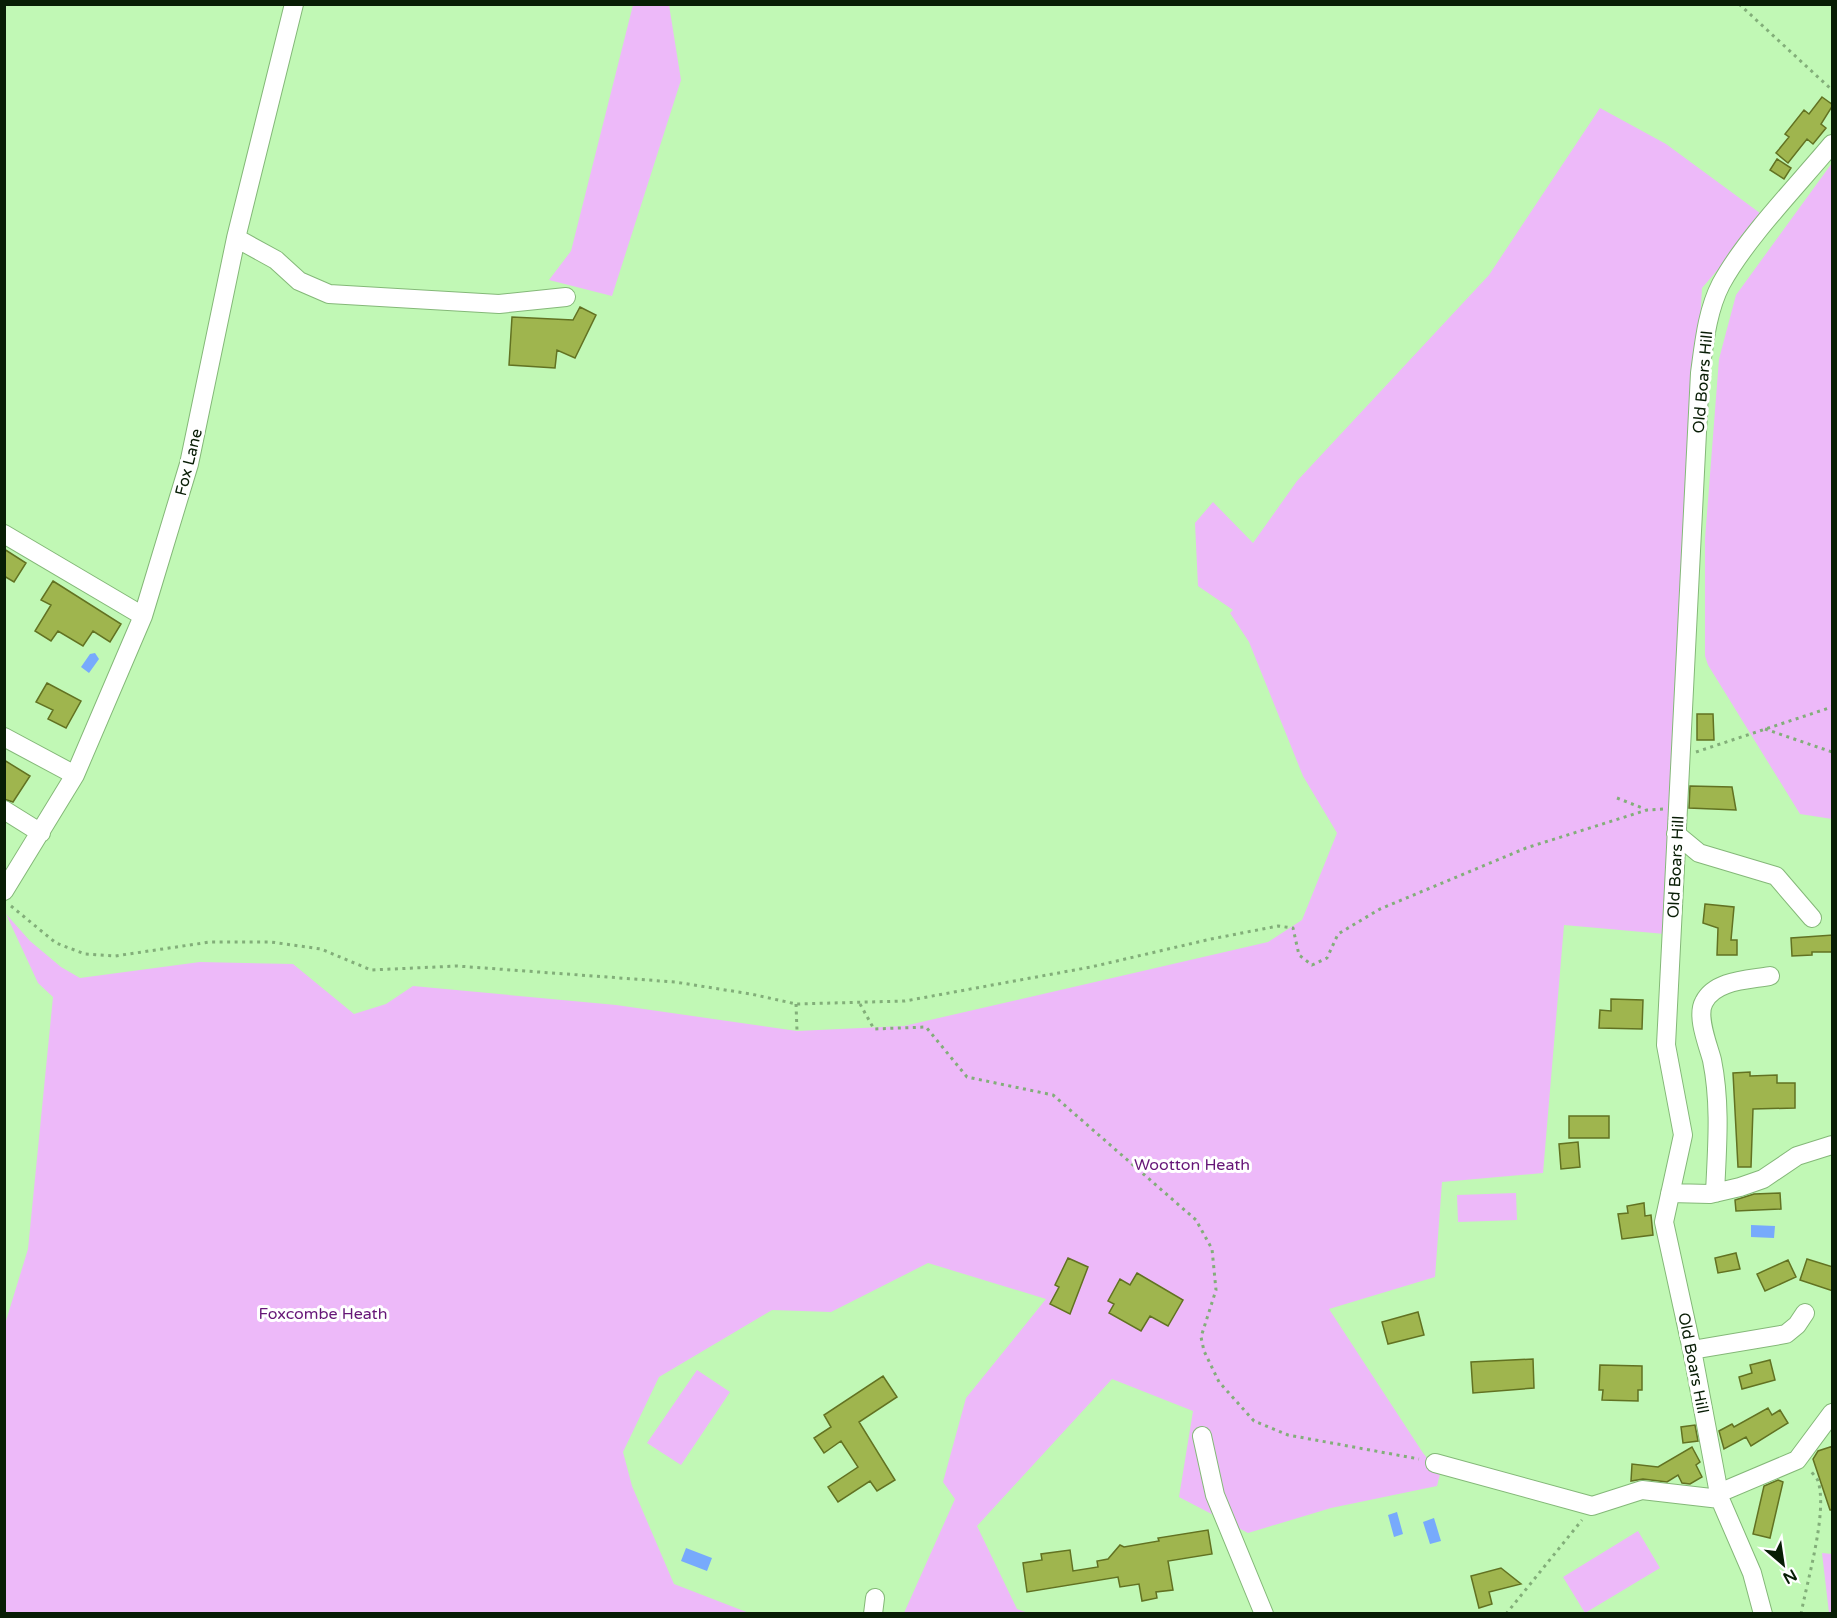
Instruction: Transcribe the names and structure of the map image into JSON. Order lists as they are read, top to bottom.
{
  "streets": {
    "street": ["Old Boars Hill", "Fox Lane"]
  },
  "parks": ["Wootton Heath", "Foxcombe Heath"],
  "north": "bottom right"
}
